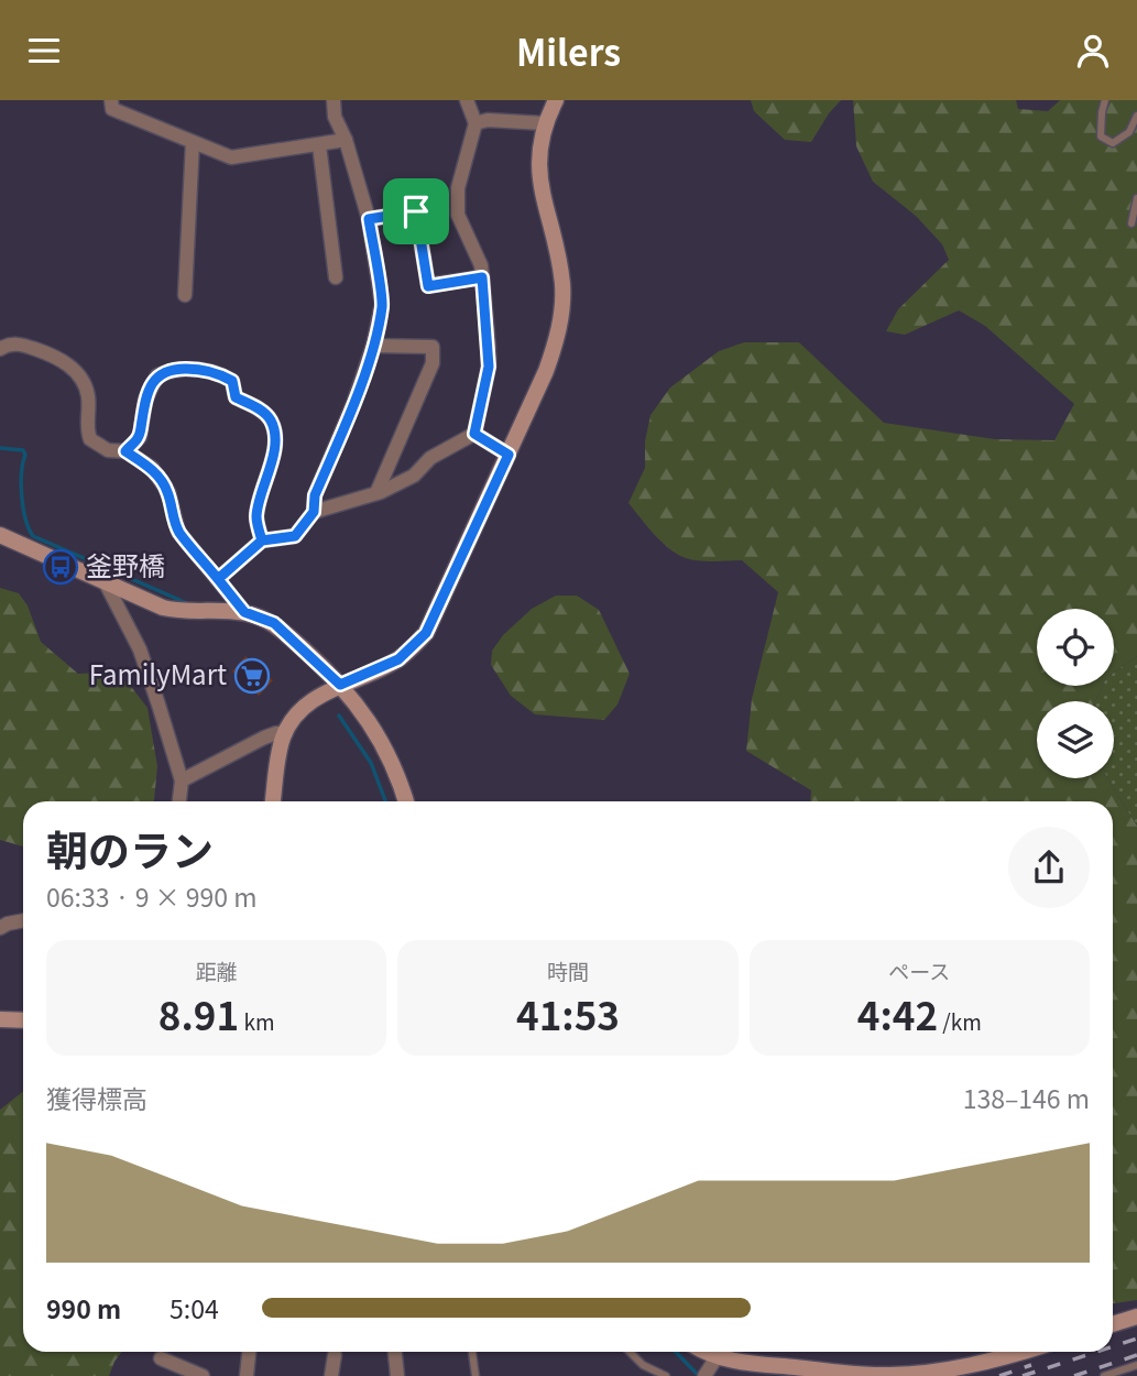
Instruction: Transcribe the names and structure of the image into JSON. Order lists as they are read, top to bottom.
{
  "places": {
    "bus stop": ["釜野橋"],
    "supermarket": ["FamilyMart"]
  },
  "page": {
    "header": "Milers",
    "heading": ["朝のラン", "06:33 · 9 × 990 m"],
    "stats": [
      ["距離", "8.91 km"],
      ["時間", "41:53"],
      ["ペース", "4:42 /km"]
    ],
    "chart": ["獲得標高", "138–146 m"],
    "list": [
      {
        "name": "990 m",
        "note": "5:04"
      }
    ]
  }
}
